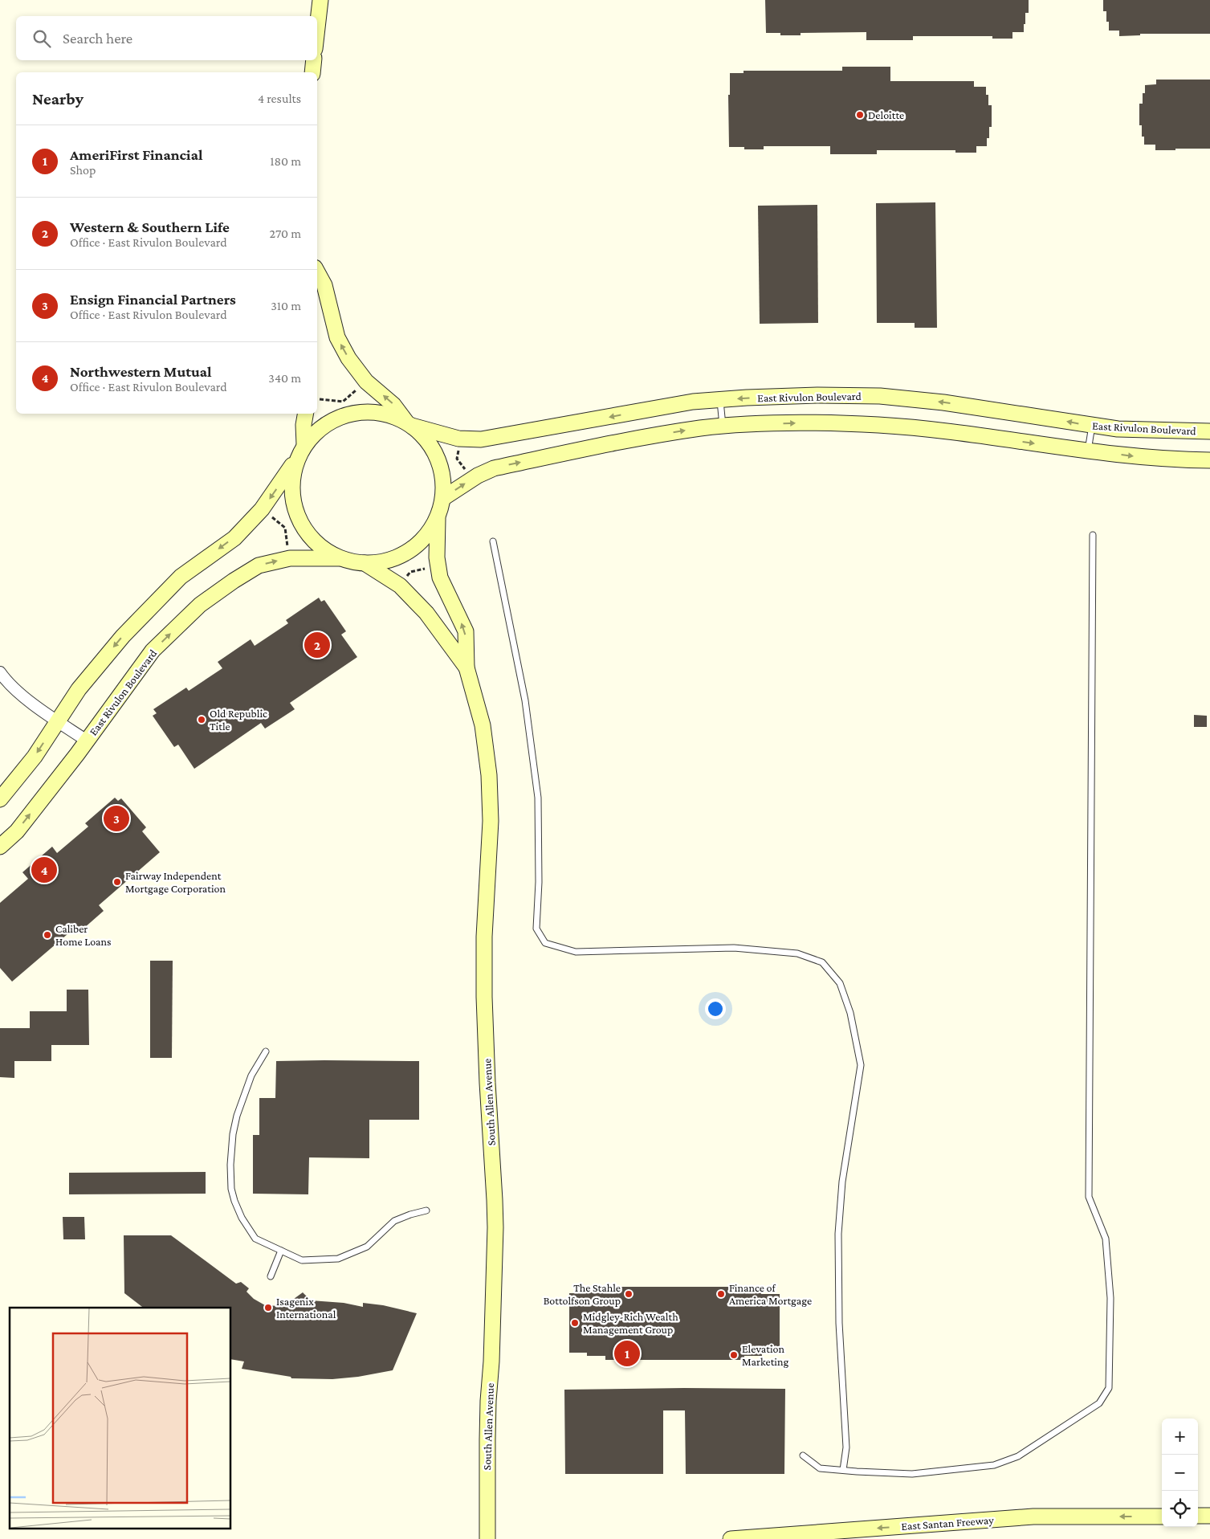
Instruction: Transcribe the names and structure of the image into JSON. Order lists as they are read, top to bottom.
{
  "streets": {
    "street": ["East Rivulon Boulevard", "South Allen Avenue", "East Santan Freeway"]
  },
  "one_way": ["East Santan Freeway"],
  "places": [
    "Deloitte",
    "Old Republic Title",
    "Fairway Independent Mortgage Corporation",
    "Caliber Home Loans",
    "The Stahle Bottolfson Group",
    "Finance of America Mortgage",
    "Isagenix International",
    "Midgley-Rich Wealth Management Group",
    "Elevation Marketing"
  ],
  "page": {
    "search": "Search here",
    "heading": ["Nearby", "4 results"],
    "list": [
      {
        "mark": "1",
        "name": "AmeriFirst Financial",
        "note": "Shop",
        "value": "180 m"
      },
      {
        "mark": "2",
        "name": "Western & Southern Life",
        "note": "Office · East Rivulon Boulevard",
        "value": "270 m"
      },
      {
        "mark": "3",
        "name": "Ensign Financial Partners",
        "note": "Office · East Rivulon Boulevard",
        "value": "310 m"
      },
      {
        "mark": "4",
        "name": "Northwestern Mutual",
        "note": "Office · East Rivulon Boulevard",
        "value": "340 m"
      }
    ],
    "pins": [
      "2",
      "3",
      "4",
      "1"
    ],
    "map_buttons": ["+", "−"]
  }
}
